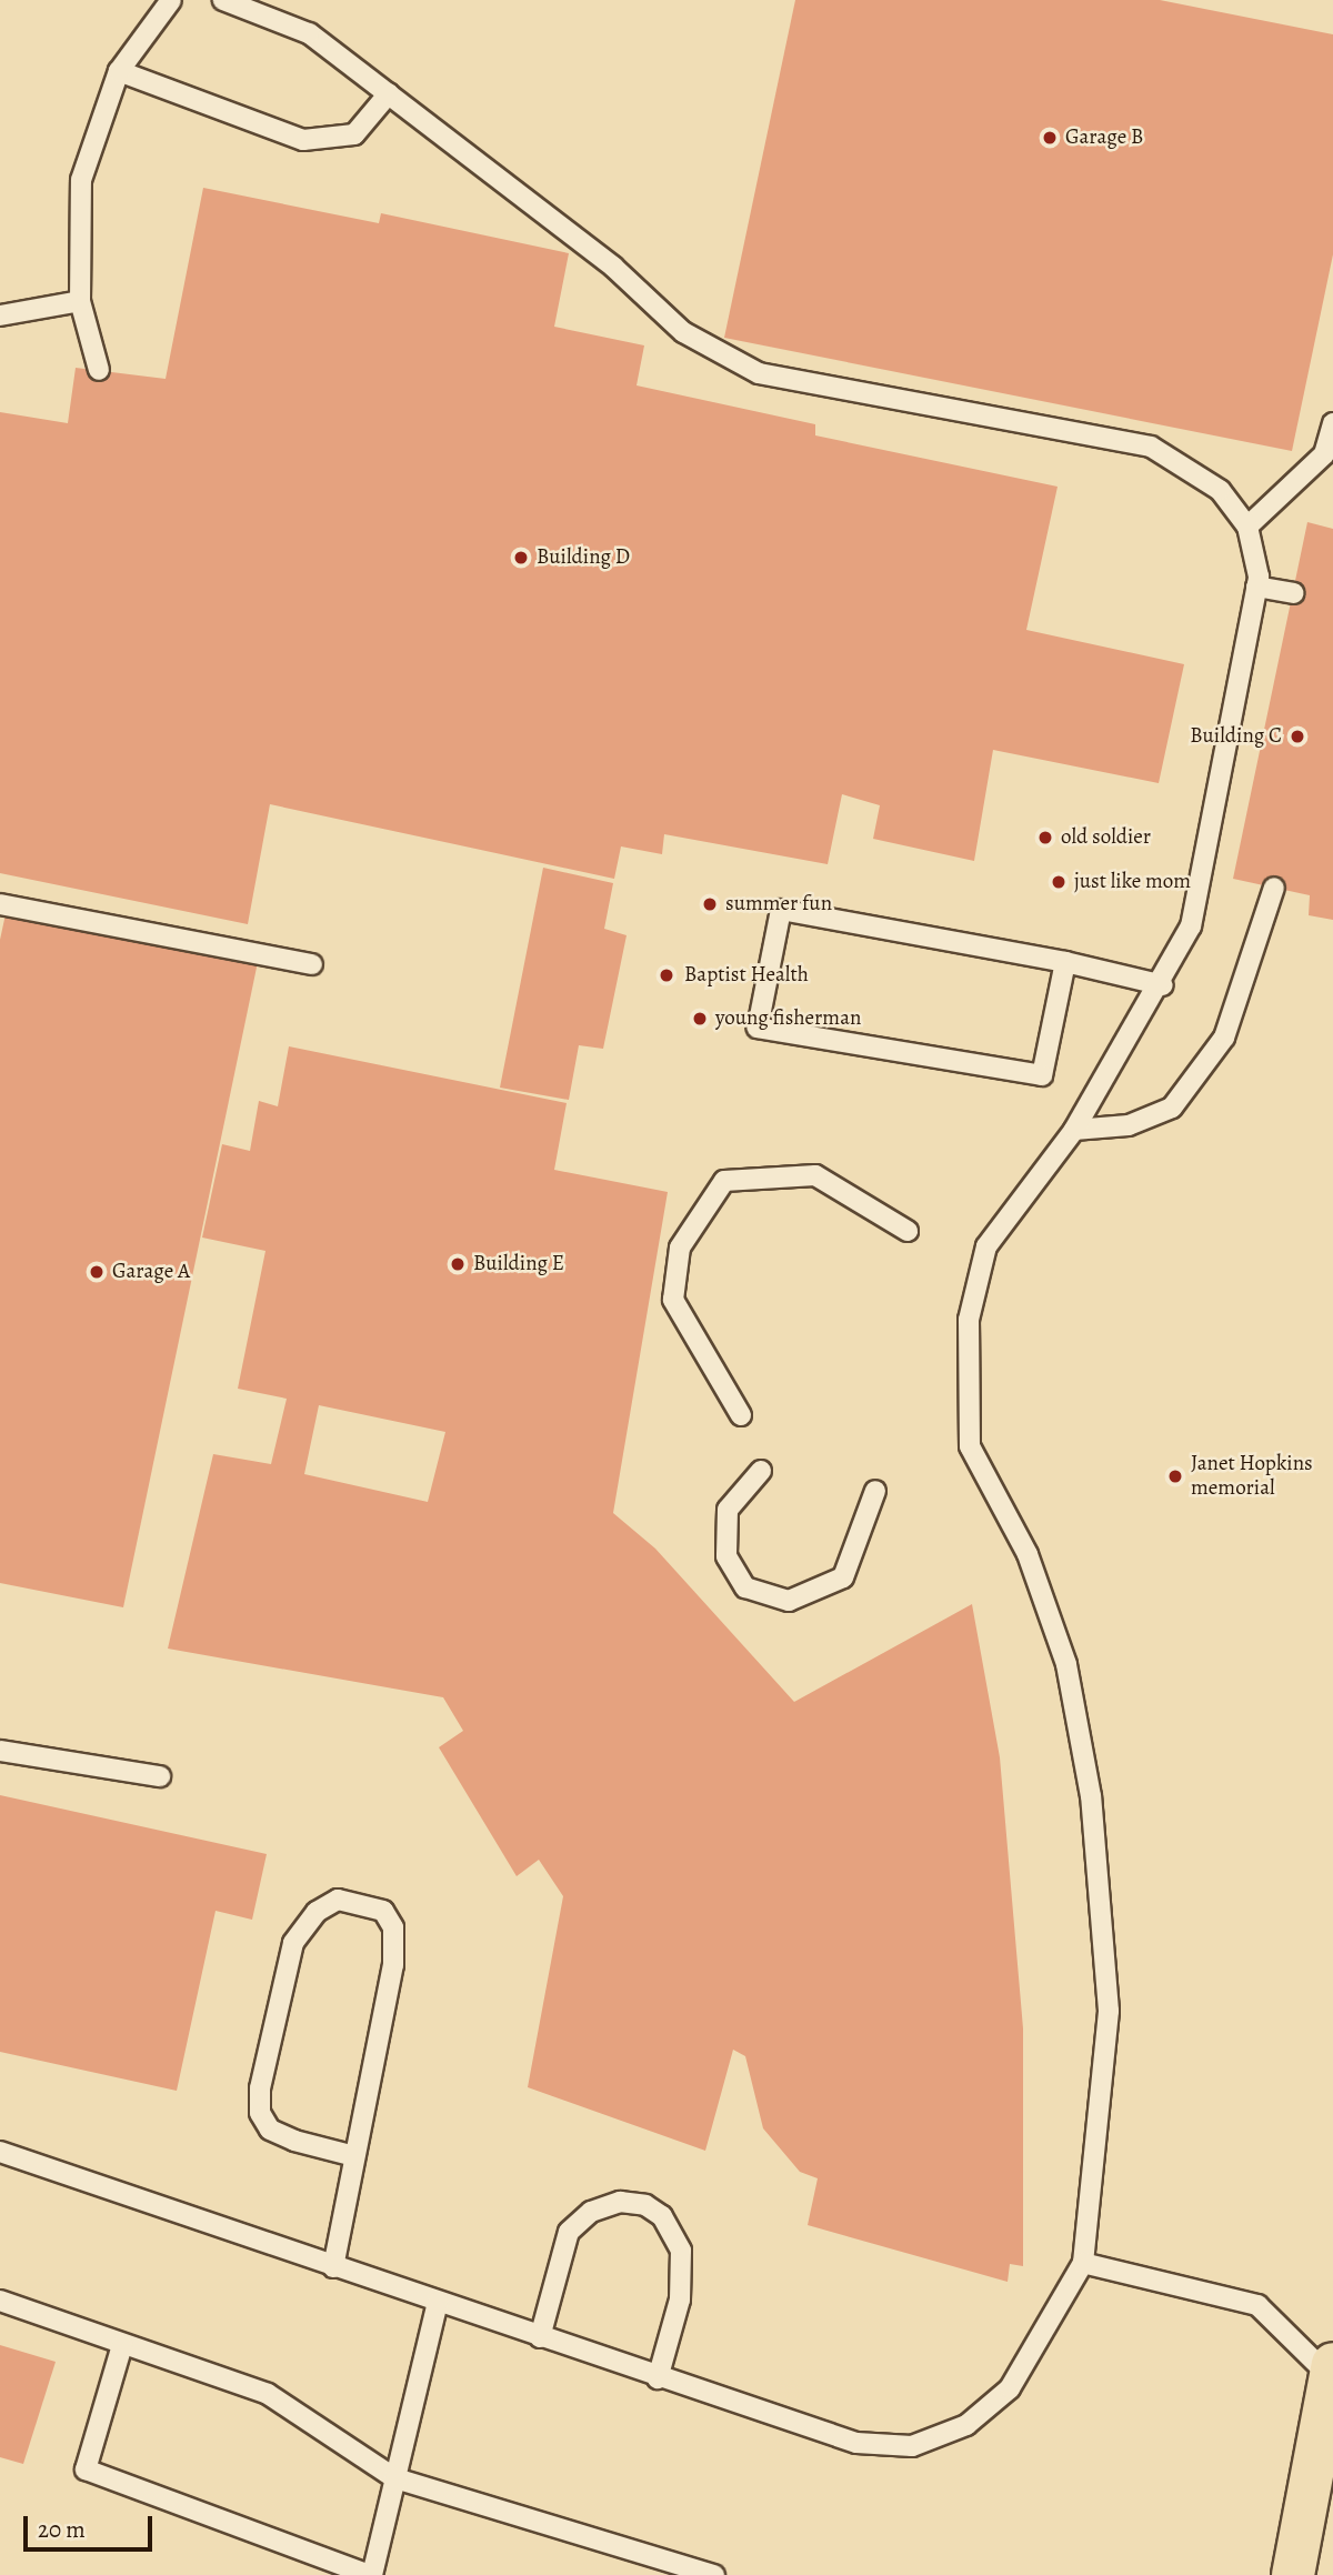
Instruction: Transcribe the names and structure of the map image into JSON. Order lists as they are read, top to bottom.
{
  "places": [
    "Garage B",
    "Building D",
    "Building C",
    "old soldier",
    "just like mom",
    "summer fun",
    "Baptist Health",
    "young fisherman",
    "Building E",
    "Garage A",
    "Janet Hopkins memorial"
  ],
  "scale_bar": "20 m"
}
